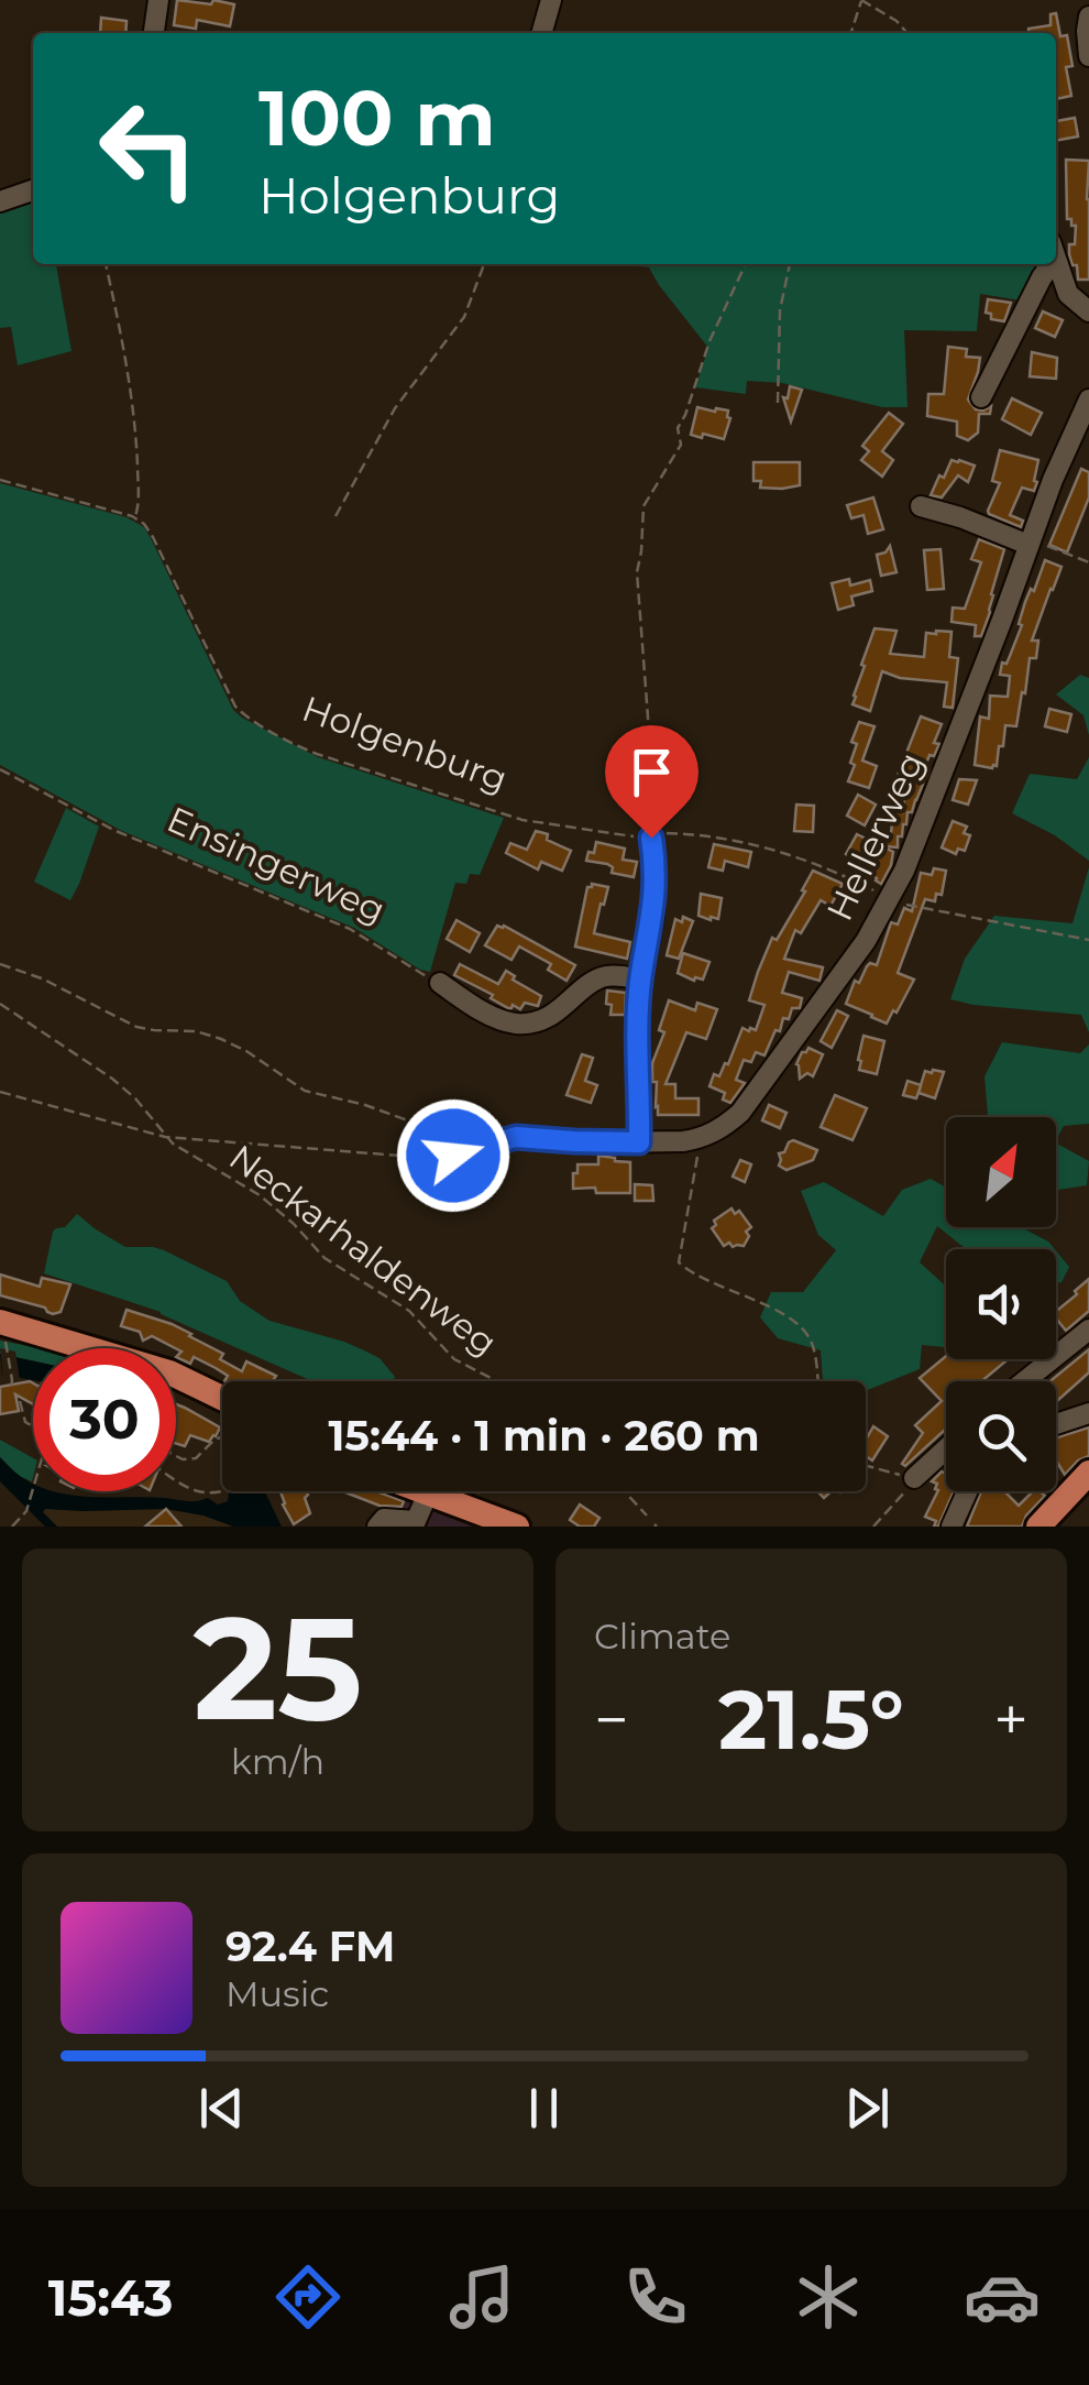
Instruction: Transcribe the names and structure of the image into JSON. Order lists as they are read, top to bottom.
{
  "streets": {
    "street": ["Hellerweg"],
    "path": ["Holgenburg", "Ensingerweg", "Neckarhaldenweg"]
  },
  "crossings": [
    ["Holgenburg", "Hellerweg"]
  ],
  "north": "top right",
  "page": {
    "turn": ["100 m", "Holgenburg"],
    "limit": "30",
    "trip": "15:44 · 1 min · 260 m",
    "tile": [
      ["25", "km/h"],
      "Climate"
    ],
    "heat": ["−", "21.5°", "+"],
    "song": ["92.4 FM", "Music"],
    "tabs": "15:43"
  }
}
